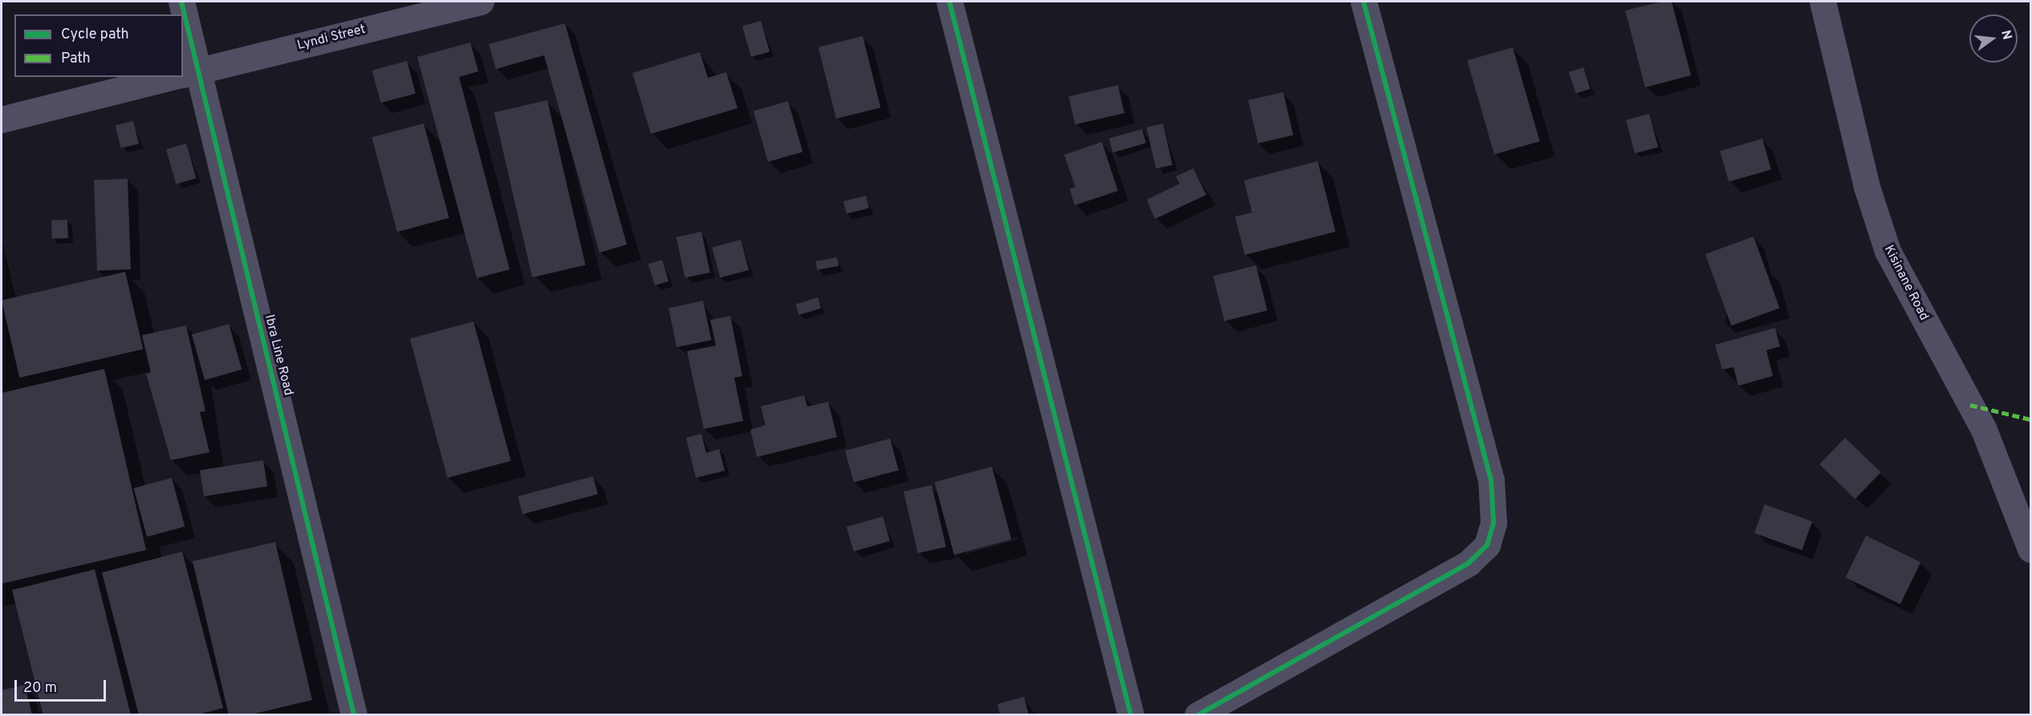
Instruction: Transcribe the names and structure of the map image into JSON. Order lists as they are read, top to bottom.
{
  "streets": {
    "street": ["Lyndi Street", "Kisinane Road", "Ibra Line Road"]
  },
  "crossings": [
    ["Lyndi Street", "Ibra Line Road"]
  ],
  "legend": ["Cycle path", "Path"],
  "scale_bar": "20 m",
  "north": "right"
}
